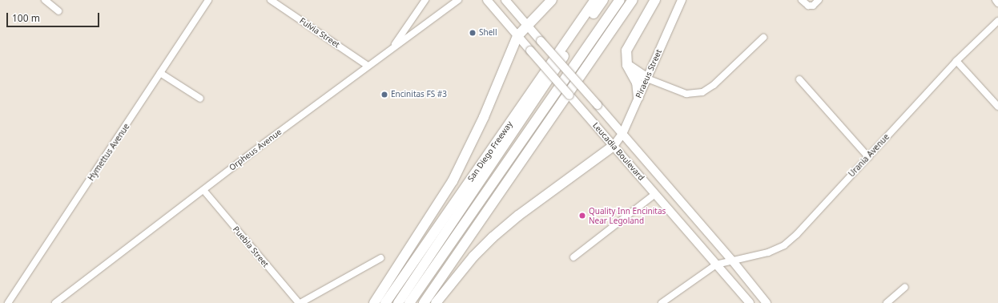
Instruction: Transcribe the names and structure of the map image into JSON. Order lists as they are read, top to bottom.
{
  "streets": {
    "highway": ["San Diego Freeway"],
    "main road": ["Piraeus Street", "Leucadia Boulevard"],
    "street": [
      "Fulvia Street",
      "Orpheus Avenue",
      "Hymettus Avenue",
      "Urania Avenue",
      "Puebla Street"
    ]
  },
  "crossings": [
    ["Fulvia Street", "Orpheus Avenue"],
    ["Piraeus Street", "Leucadia Boulevard"],
    ["Orpheus Avenue", "Puebla Street"],
    ["Leucadia Boulevard", "Urania Avenue"]
  ],
  "places": ["Shell", "Encinitas FS #3", "Quality Inn Encinitas Near Legoland"],
  "scale_bar": "100 m"
}
